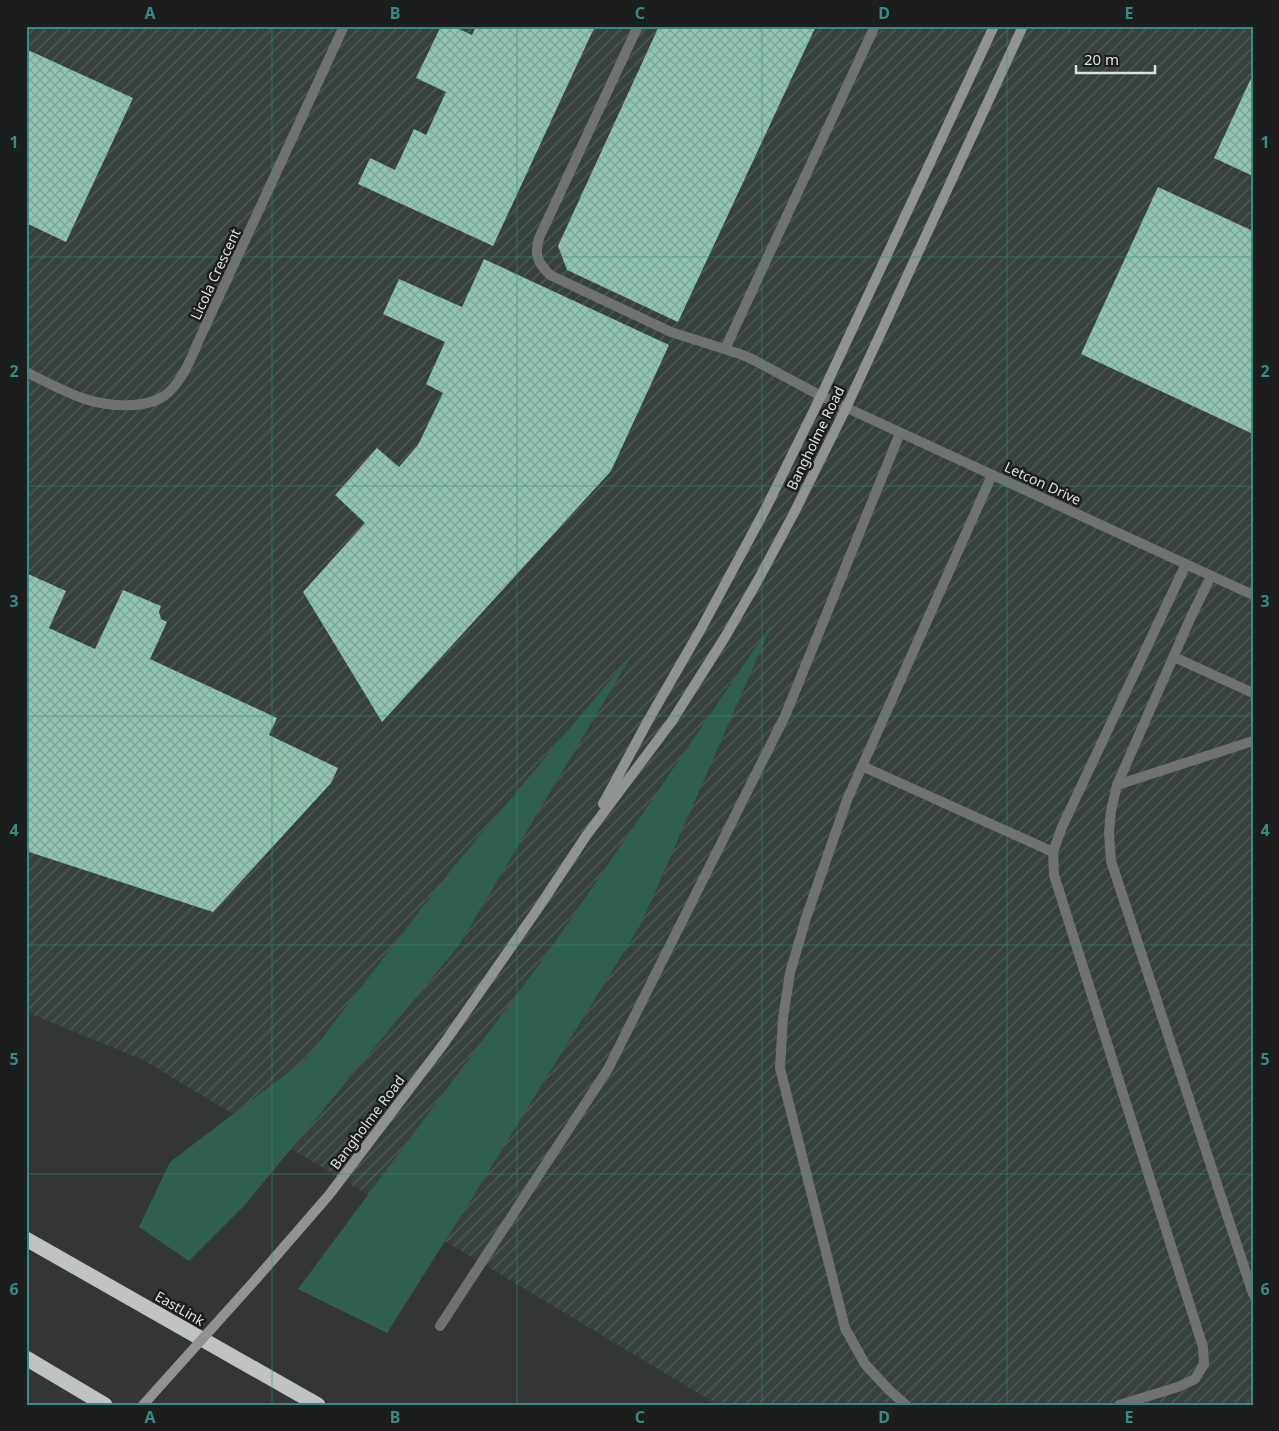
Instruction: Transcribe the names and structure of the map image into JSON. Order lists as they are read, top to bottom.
{
  "streets": {
    "highway": ["EastLink"],
    "main road": ["Bangholme Road"],
    "street": ["Licola Crescent", "Letcon Drive"]
  },
  "crossings": [
    ["Bangholme Road", "Letcon Drive"]
  ],
  "scale_bar": "20 m",
  "grid": {
    "columns": [
      "A",
      "B",
      "C",
      "D",
      "E"
    ],
    "rows": [
      "1",
      "2",
      "3",
      "4",
      "5",
      "6"
    ]
  }
}
